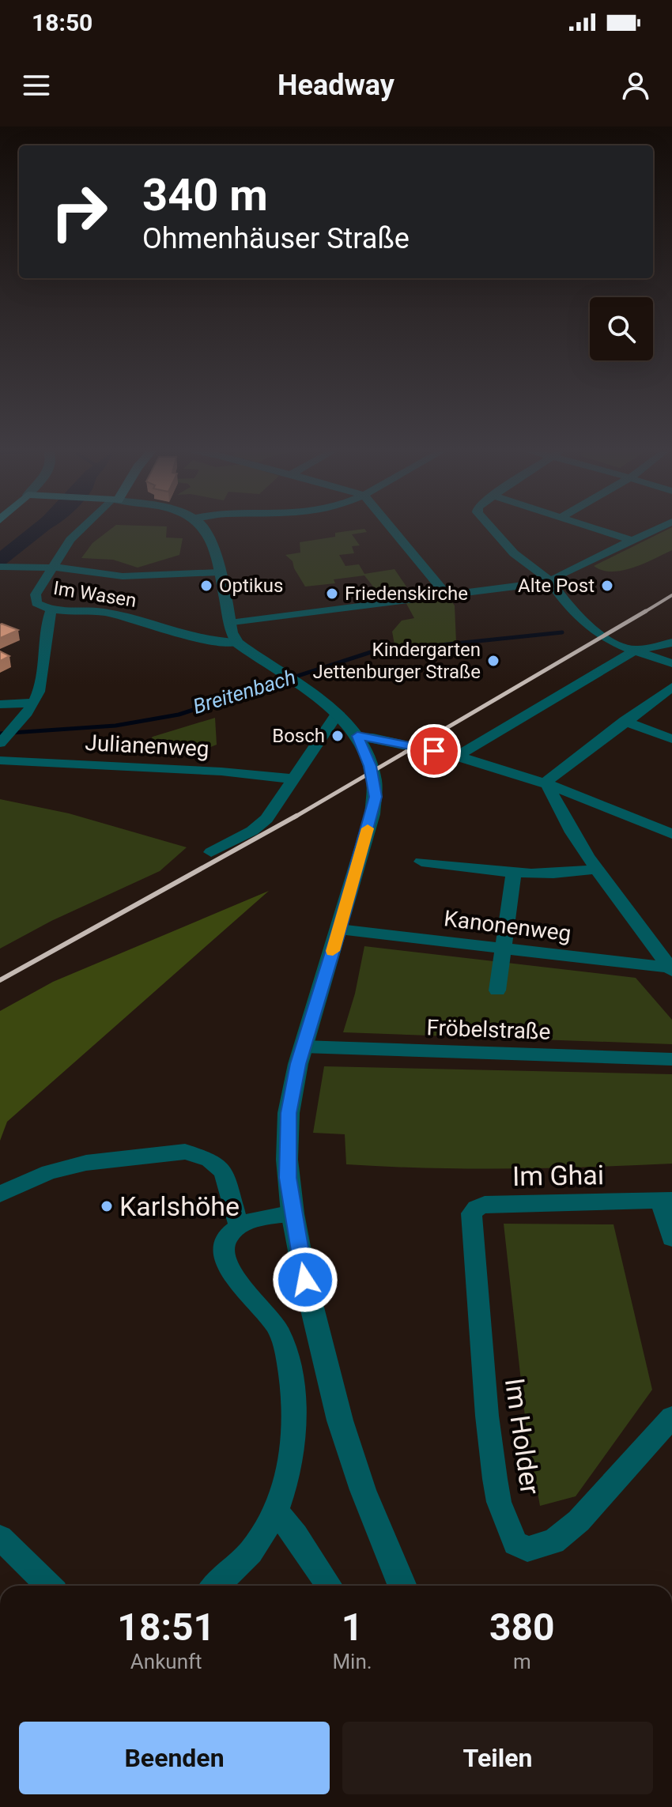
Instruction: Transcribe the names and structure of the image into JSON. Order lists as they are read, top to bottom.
{
  "streets": {
    "street": [
      "Im Wasen",
      "Julianenweg",
      "Kanonenweg",
      "Fröbelstraße",
      "Im Ghai",
      "Im Holder"
    ]
  },
  "crossings": [
    ["Im Ghai", "Im Holder"]
  ],
  "water": ["Breitenbach"],
  "places": [
    "Optikus",
    "Alte Post",
    "Friedenskirche",
    "Kindergarten Jettenburger Straße",
    "Bosch",
    "Karlshöhe"
  ],
  "page": {
    "status": "18:50",
    "header": "Headway",
    "turn": ["340 m", "Ohmenhäuser Straße"],
    "eta": [
      "18:51",
      "Ankunft",
      "1",
      "Min.",
      "380",
      "m"
    ],
    "buttons": ["Beenden", "Teilen"]
  }
}
